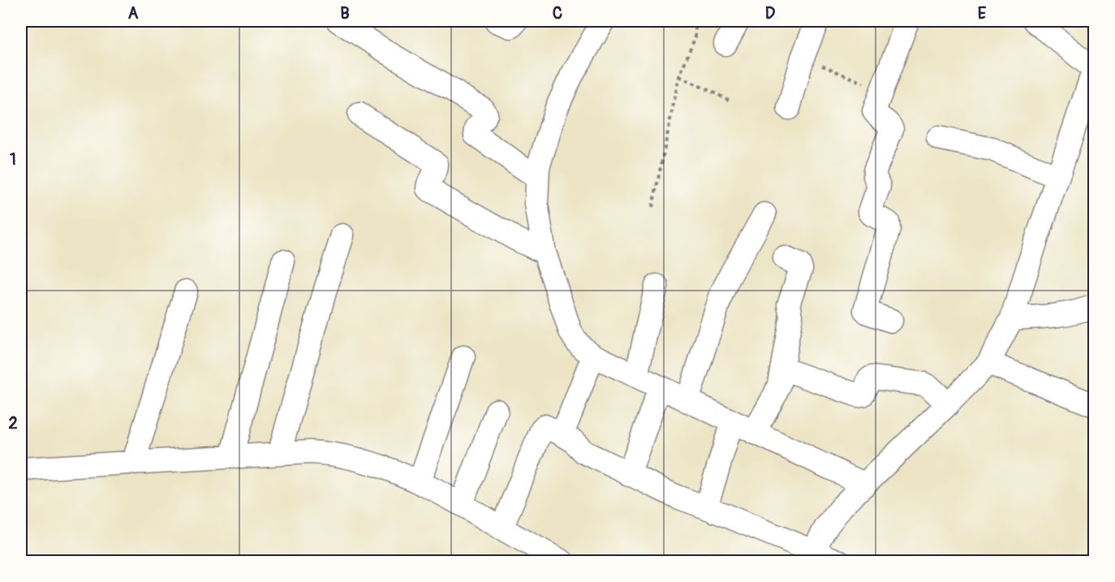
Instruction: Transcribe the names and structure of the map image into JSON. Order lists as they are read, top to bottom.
{
  "grid": {
    "columns": [
      "A",
      "B",
      "C",
      "D",
      "E"
    ],
    "rows": ["1", "2"]
  }
}
